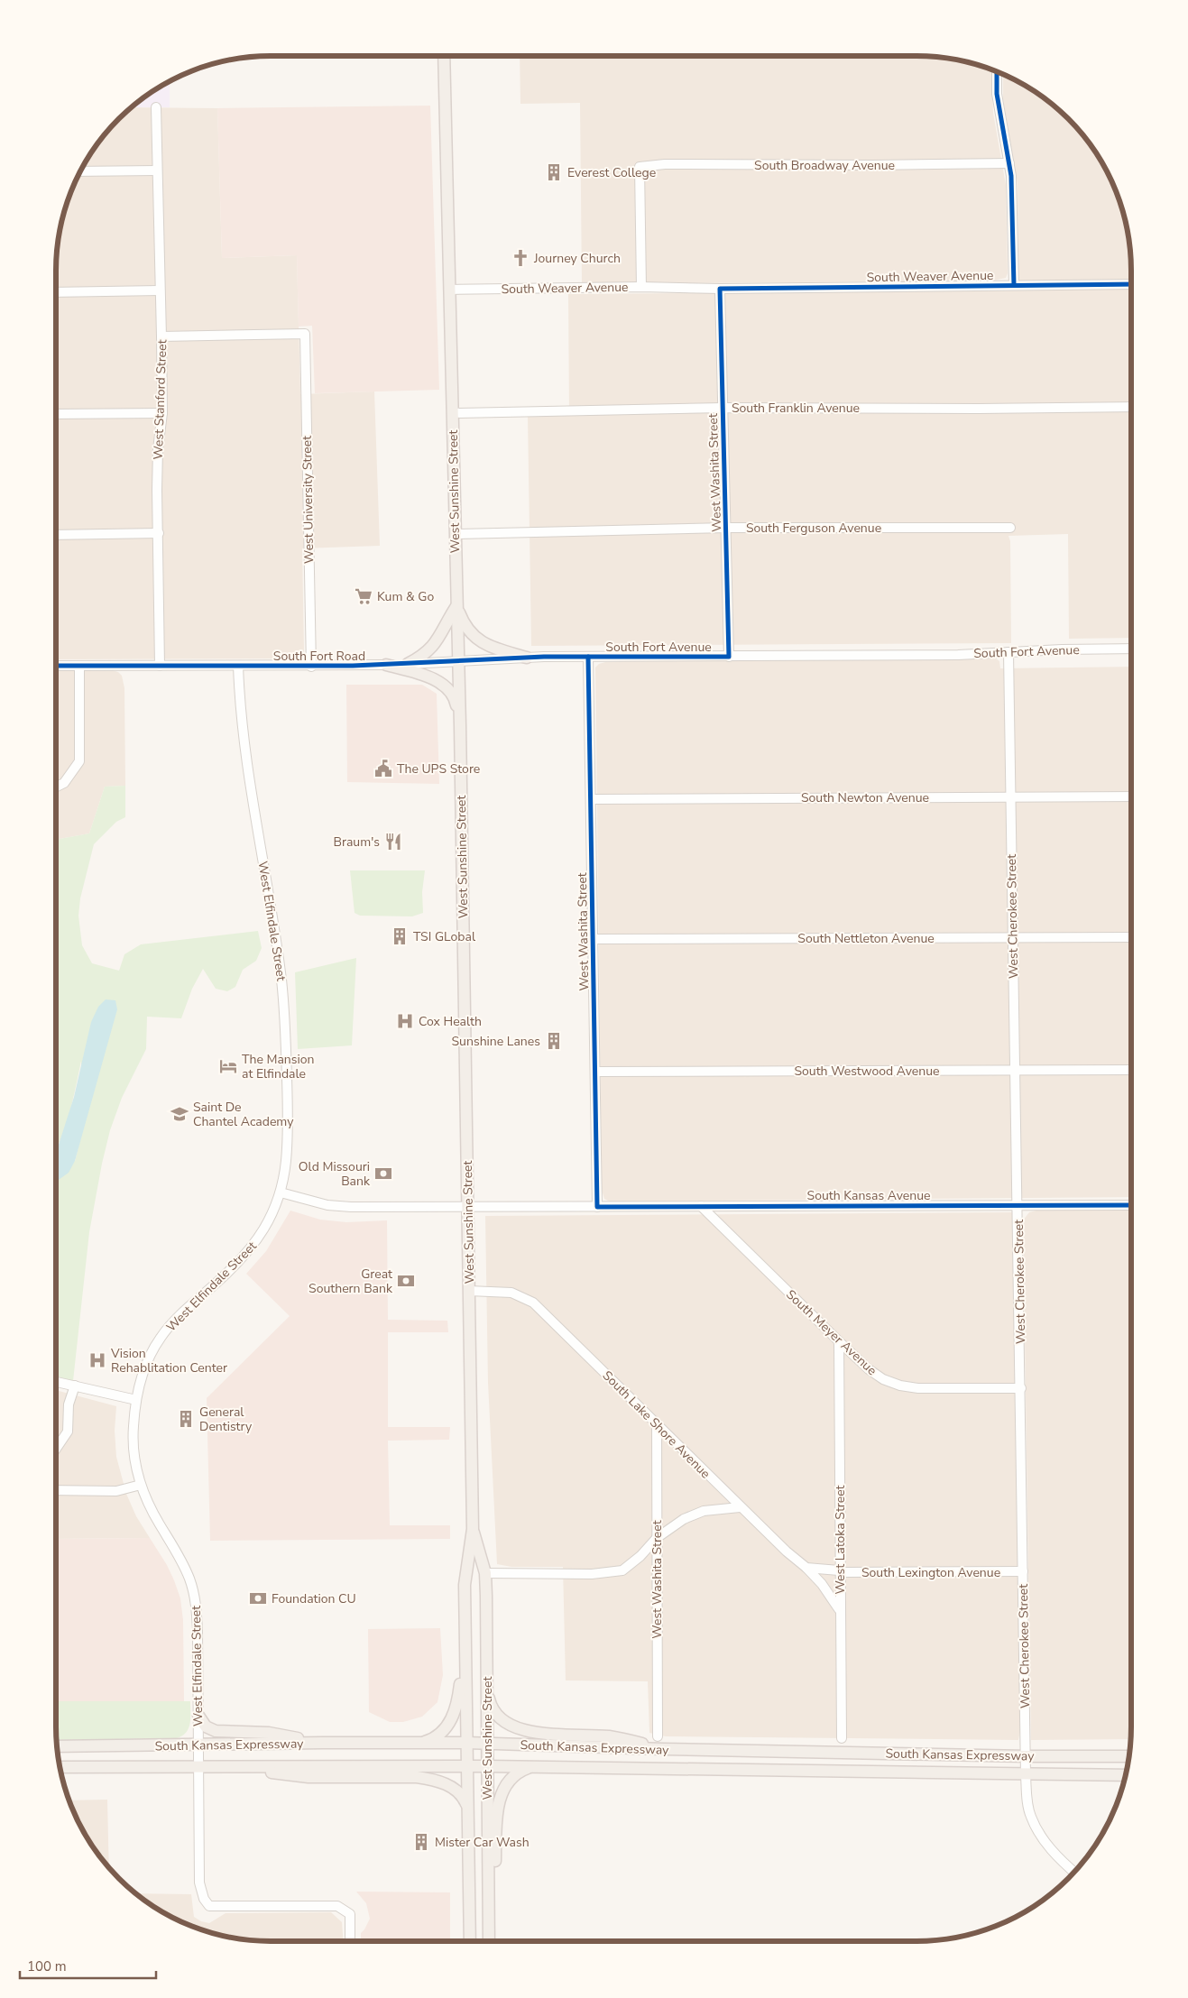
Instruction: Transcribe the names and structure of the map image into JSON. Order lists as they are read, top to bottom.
{
  "streets": {
    "main road": ["West Sunshine Street", "South Kansas Expressway"],
    "street": [
      "South Broadway Avenue",
      "South Weaver Avenue",
      "West Stanford Street",
      "South Franklin Avenue",
      "West Washita Street",
      "West University Street",
      "South Ferguson Avenue",
      "South Fort Avenue",
      "South Fort Road",
      "South Newton Avenue",
      "West Cherokee Street",
      "West Elfindale Street",
      "South Nettleton Avenue",
      "South Westwood Avenue",
      "South Kansas Avenue",
      "South Meyer Avenue",
      "South Lake Shore Avenue",
      "West Latoka Street",
      "South Lexington Avenue"
    ]
  },
  "crossings": [
    ["South Broadway Avenue", "South Weaver Avenue"],
    ["South Weaver Avenue", "West Washita Street"],
    ["South Weaver Avenue", "West Sunshine Street"],
    ["West Stanford Street", "West University Street"],
    ["West Stanford Street", "South Fort Road"],
    ["South Franklin Avenue", "West Washita Street"],
    ["South Franklin Avenue", "West Sunshine Street"],
    ["West Washita Street", "South Ferguson Avenue"],
    ["West Washita Street", "South Fort Avenue"],
    ["West Washita Street", "South Fort Road"],
    ["West Washita Street", "South Newton Avenue"],
    ["West Washita Street", "South Nettleton Avenue"],
    ["West Washita Street", "South Westwood Avenue"],
    ["West Washita Street", "South Kansas Avenue"],
    ["West Washita Street", "South Lake Shore Avenue"],
    ["West Sunshine Street", "South Ferguson Avenue"],
    ["West Sunshine Street", "South Fort Road"],
    ["West Sunshine Street", "South Kansas Avenue"],
    ["West Sunshine Street", "South Lake Shore Avenue"],
    ["West Sunshine Street", "South Kansas Expressway"],
    ["West University Street", "South Fort Road"],
    ["South Fort Avenue", "South Fort Road"],
    ["South Fort Avenue", "West Cherokee Street"],
    ["South Fort Road", "West Elfindale Street"],
    ["South Newton Avenue", "West Cherokee Street"],
    ["West Cherokee Street", "South Nettleton Avenue"],
    ["West Cherokee Street", "South Westwood Avenue"],
    ["West Cherokee Street", "South Kansas Avenue"],
    ["West Cherokee Street", "South Meyer Avenue"],
    ["West Cherokee Street", "South Lexington Avenue"],
    ["West Cherokee Street", "South Kansas Expressway"],
    ["West Elfindale Street", "South Kansas Avenue"],
    ["West Elfindale Street", "South Kansas Expressway"],
    ["South Kansas Avenue", "South Meyer Avenue"],
    ["South Meyer Avenue", "West Latoka Street"],
    ["South Lake Shore Avenue", "West Latoka Street"],
    ["West Latoka Street", "South Lexington Avenue"]
  ],
  "places": {
    "building": [
      "Everest College",
      "TSI GLobal",
      "Sunshine Lanes",
      "General Dentistry",
      "Mister Car Wash"
    ],
    "church": ["Journey Church"],
    "supermarket": ["Kum & Go"],
    "public building": ["The UPS Store"],
    "restaurant": ["Braum's"],
    "hospital": ["Cox Health", "Vision Rehablitation Center"],
    "hotel": ["The Mansion at Elfindale"],
    "school or university": ["Saint De Chantel Academy"],
    "bank": ["Old Missouri Bank", "Great Southern Bank", "Foundation CU"]
  },
  "scale_bar": "100 m"
}
